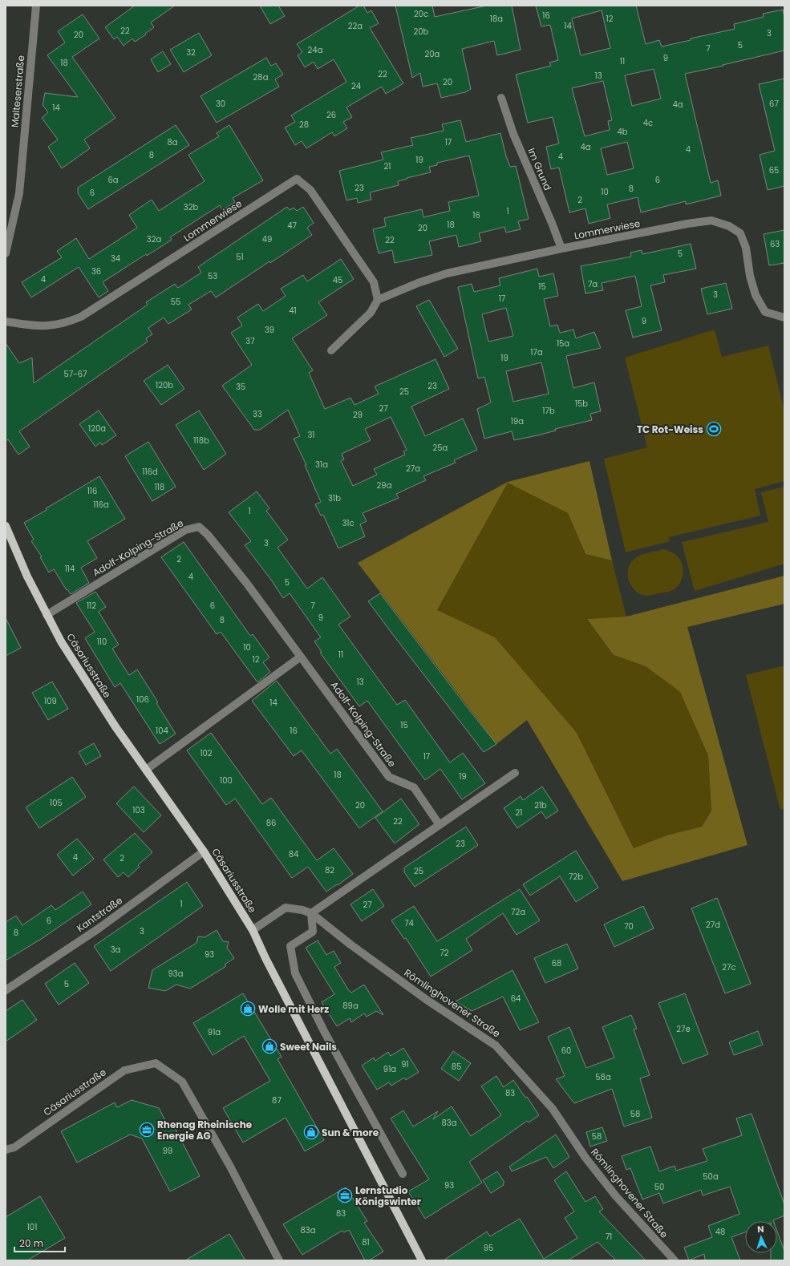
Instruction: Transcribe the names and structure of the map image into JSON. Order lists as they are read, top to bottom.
{
  "streets": {
    "main road": ["Cäsariusstraße"],
    "street": [
      "Malteserstraße",
      "Im Grund",
      "Lommerwiese",
      "Adolf-Kolping-Straße",
      "Kantstraße",
      "Römlinghovener Straße"
    ]
  },
  "crossings": [
    ["Im Grund", "Lommerwiese"],
    ["Adolf-Kolping-Straße", "Cäsariusstraße"],
    ["Cäsariusstraße", "Kantstraße"],
    ["Cäsariusstraße", "Römlinghovener Straße"]
  ],
  "places": {
    "sports": ["TC Rot-Weiss"],
    "shop": ["Wolle mit Herz", "Sweet Nails", "Sun & more"],
    "office": ["Rhenag Rheinische Energie AG", "Lernstudio Königswinter"]
  },
  "house_numbers": [
    "20c",
    "16",
    "18a",
    "12",
    "22a",
    "14",
    "22",
    "20b",
    "3",
    "20",
    "5",
    "7",
    "24a",
    "32",
    "20a",
    "9",
    "11",
    "18",
    "22",
    "13",
    "28a",
    "20",
    "24",
    "30",
    "67",
    "4a",
    "14",
    "26",
    "4c",
    "28",
    "4b",
    "8a",
    "17",
    "4a",
    "4",
    "8",
    "4",
    "19",
    "21",
    "65",
    "6a",
    "6",
    "23",
    "8",
    "10",
    "6",
    "2",
    "32b",
    "1",
    "16",
    "18",
    "47",
    "20",
    "32a",
    "49",
    "22",
    "63",
    "5",
    "51",
    "34",
    "36",
    "53",
    "4",
    "45",
    "7a",
    "15",
    "3",
    "17",
    "55",
    "41",
    "9",
    "39",
    "37",
    "15a",
    "17a",
    "19",
    "57-67",
    "120b",
    "23",
    "35",
    "25",
    "15b",
    "27",
    "17b",
    "33",
    "29",
    "19a",
    "120a",
    "31",
    "118b",
    "25a",
    "31a",
    "27a",
    "116d",
    "29a",
    "118",
    "116",
    "31b",
    "116a",
    "1",
    "31c",
    "3",
    "2",
    "114",
    "4",
    "5",
    "112",
    "6",
    "7",
    "9",
    "8",
    "110",
    "10",
    "11",
    "12",
    "13",
    "106",
    "109",
    "14",
    "15",
    "104",
    "16",
    "102",
    "17",
    "18",
    "19",
    "100",
    "105",
    "20",
    "21b",
    "103",
    "21",
    "22",
    "86",
    "23",
    "84",
    "4",
    "2",
    "82",
    "25",
    "72b",
    "1",
    "27",
    "72a",
    "6",
    "74",
    "27d",
    "70",
    "3",
    "8",
    "3a",
    "72",
    "93",
    "68",
    "27c",
    "93a",
    "5",
    "64",
    "89a",
    "27e",
    "91a",
    "60",
    "91",
    "85",
    "91a",
    "58a",
    "83",
    "87",
    "58",
    "83a",
    "58",
    "99",
    "50a",
    "93",
    "50",
    "83",
    "101",
    "83a",
    "48",
    "71",
    "81",
    "95"
  ],
  "scale_bar": "20 m",
  "north": "top"
}
